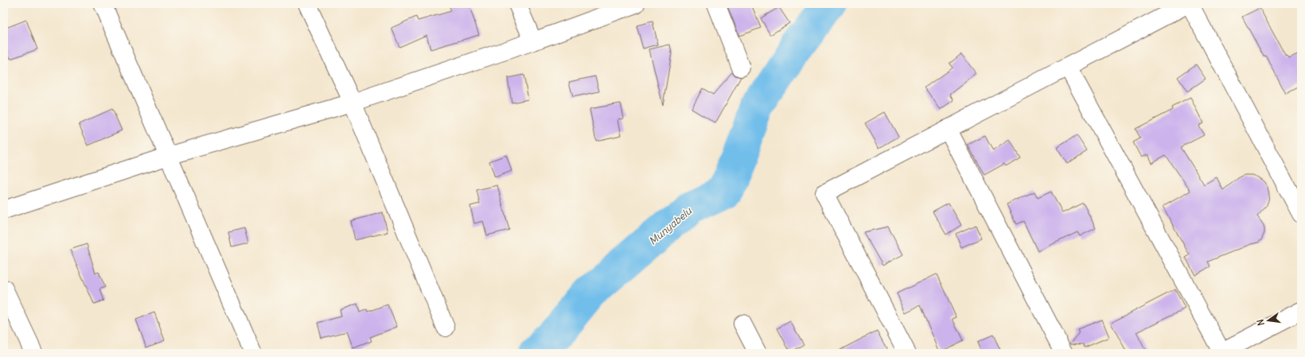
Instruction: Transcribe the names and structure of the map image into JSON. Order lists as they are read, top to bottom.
{
  "water": ["Munyabelu"],
  "north": "left"
}
